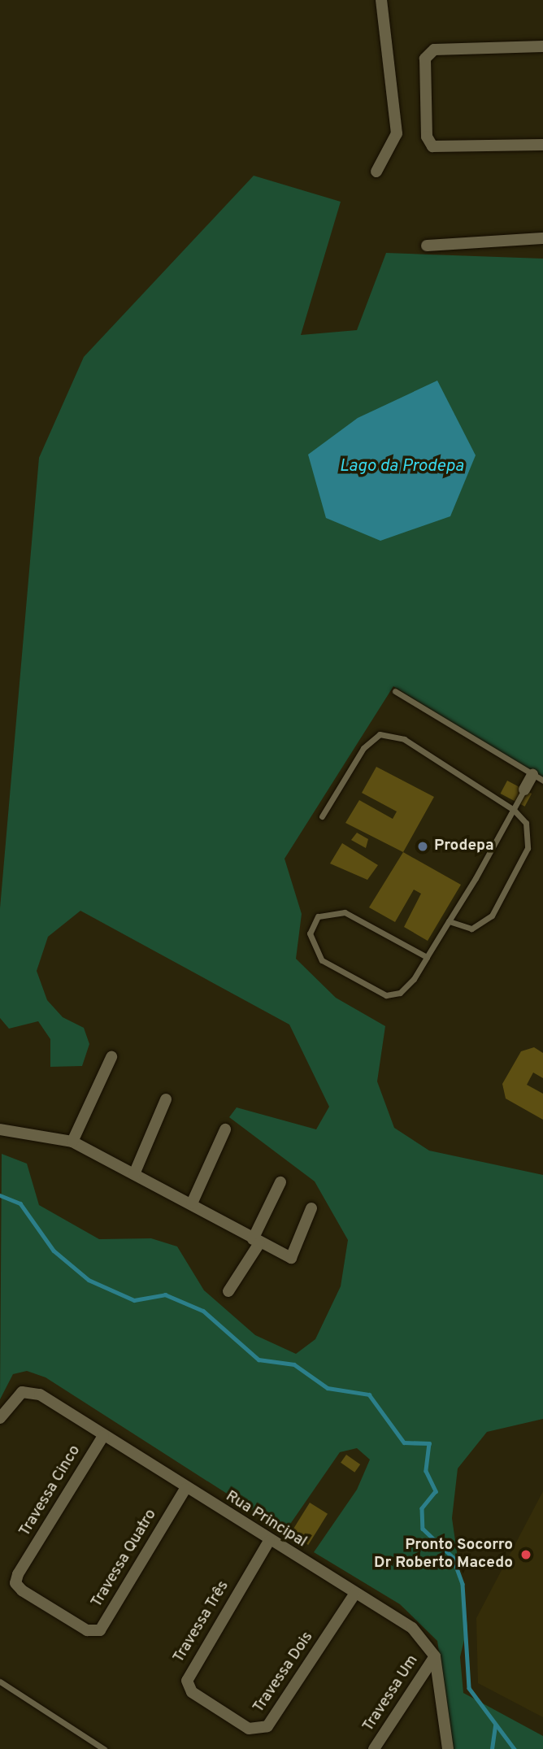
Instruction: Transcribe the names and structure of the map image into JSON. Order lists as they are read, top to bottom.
{
  "streets": {
    "street": [
      "Travessa Cinco",
      "Rua Principal",
      "Travessa Quatro",
      "Travessa Três",
      "Travessa Dois",
      "Travessa Um"
    ]
  },
  "crossings": [
    ["Travessa Cinco", "Rua Principal"],
    ["Travessa Cinco", "Travessa Quatro"],
    ["Rua Principal", "Travessa Quatro"],
    ["Rua Principal", "Travessa Três"],
    ["Rua Principal", "Travessa Dois"],
    ["Rua Principal", "Travessa Um"],
    ["Travessa Três", "Travessa Dois"]
  ],
  "water": ["Lago da Prodepa"],
  "places": ["Prodepa", "Pronto Socorro Dr Roberto Macedo"]
}
